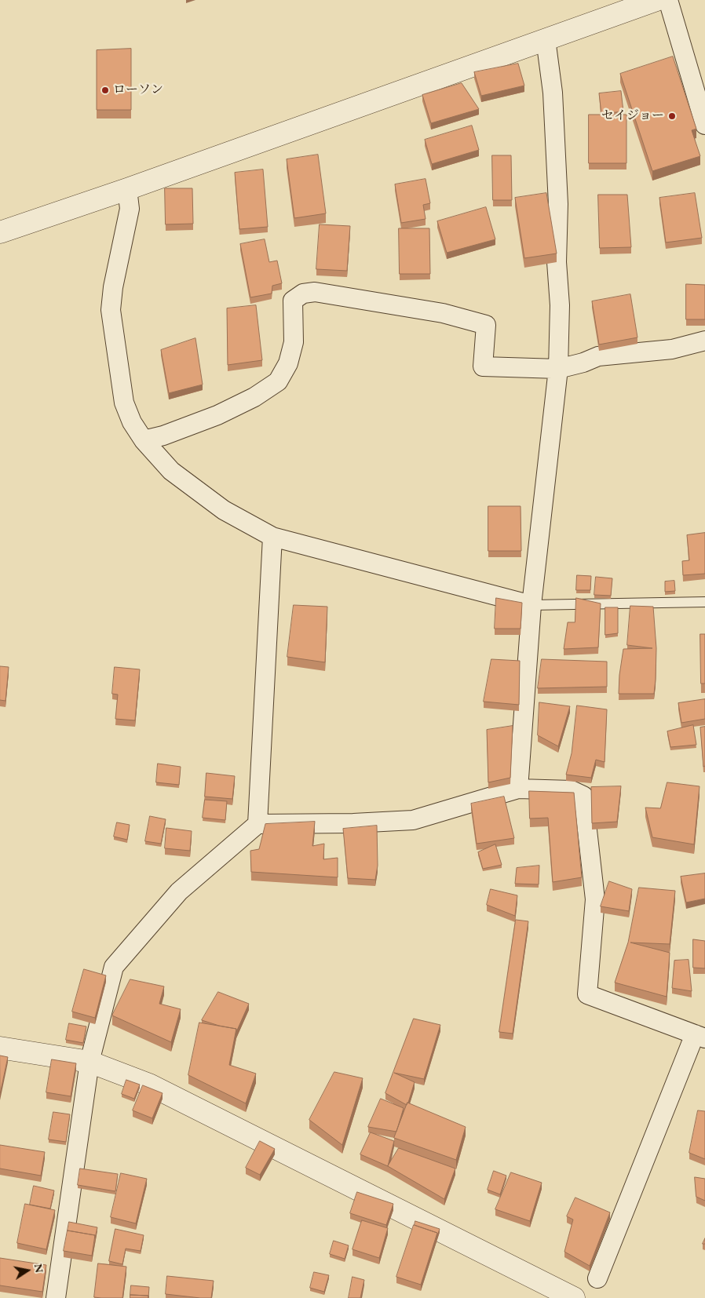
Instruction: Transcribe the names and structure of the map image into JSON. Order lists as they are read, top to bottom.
{
  "places": ["ローソン", "セイジョー"],
  "north": "right"
}
